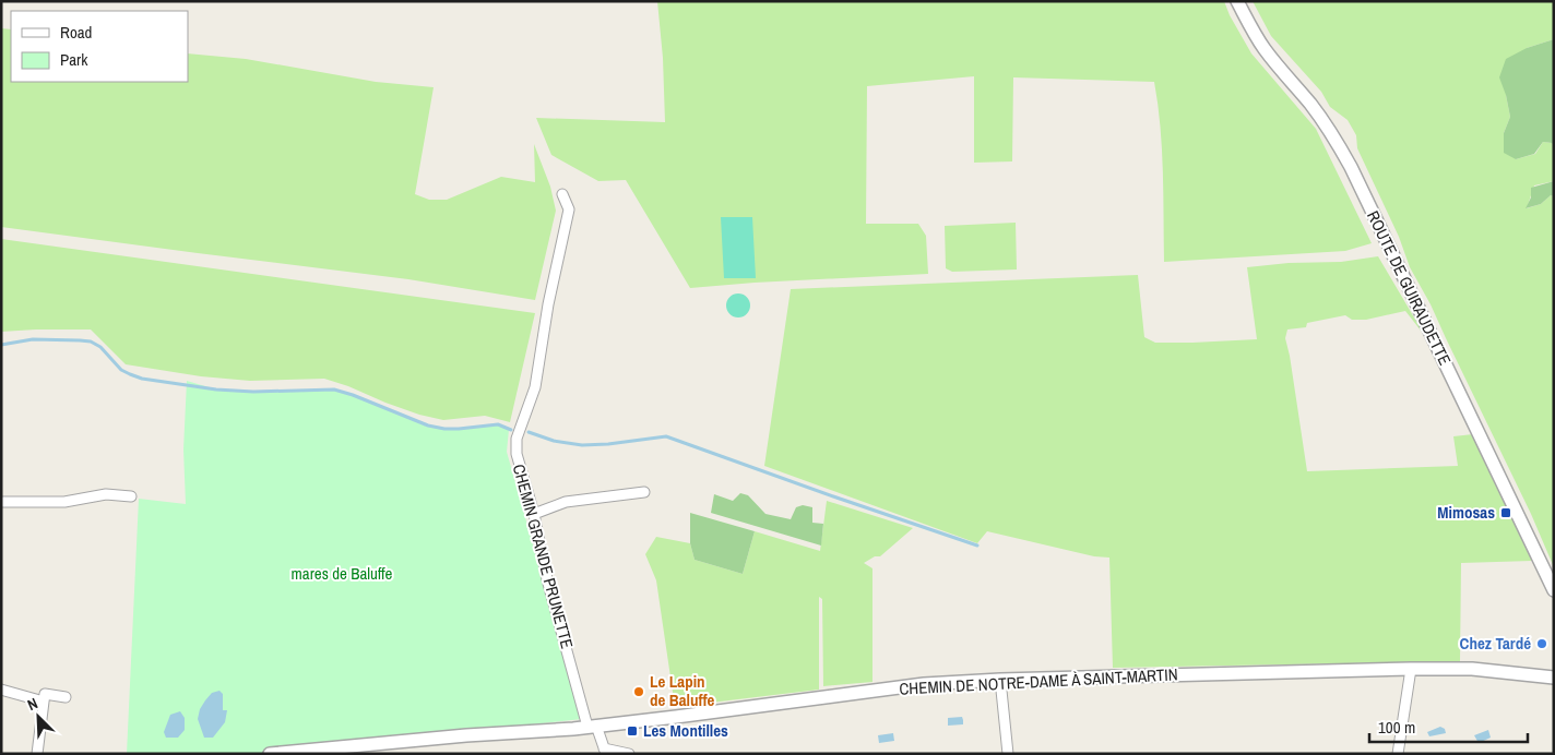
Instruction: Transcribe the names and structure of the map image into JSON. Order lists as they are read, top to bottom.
{
  "streets": {
    "street": ["ROUTE DE GUIRAUDETTE", "CHEMIN GRANDE PRUNETTE", "CHEMIN DE NOTRE-DAME À SAINT-MARTIN"]
  },
  "crossings": [
    ["CHEMIN GRANDE PRUNETTE", "CHEMIN DE NOTRE-DAME À SAINT-MARTIN"]
  ],
  "parks": ["mares de Baluffe"],
  "places": {
    "transit": ["Mimosas", "Les Montilles"],
    "other": ["Chez Tardé", "Le Lapin de Baluffe"]
  },
  "legend": ["Road", "Park"],
  "scale_bar": "100 m",
  "north": "top left"
}
